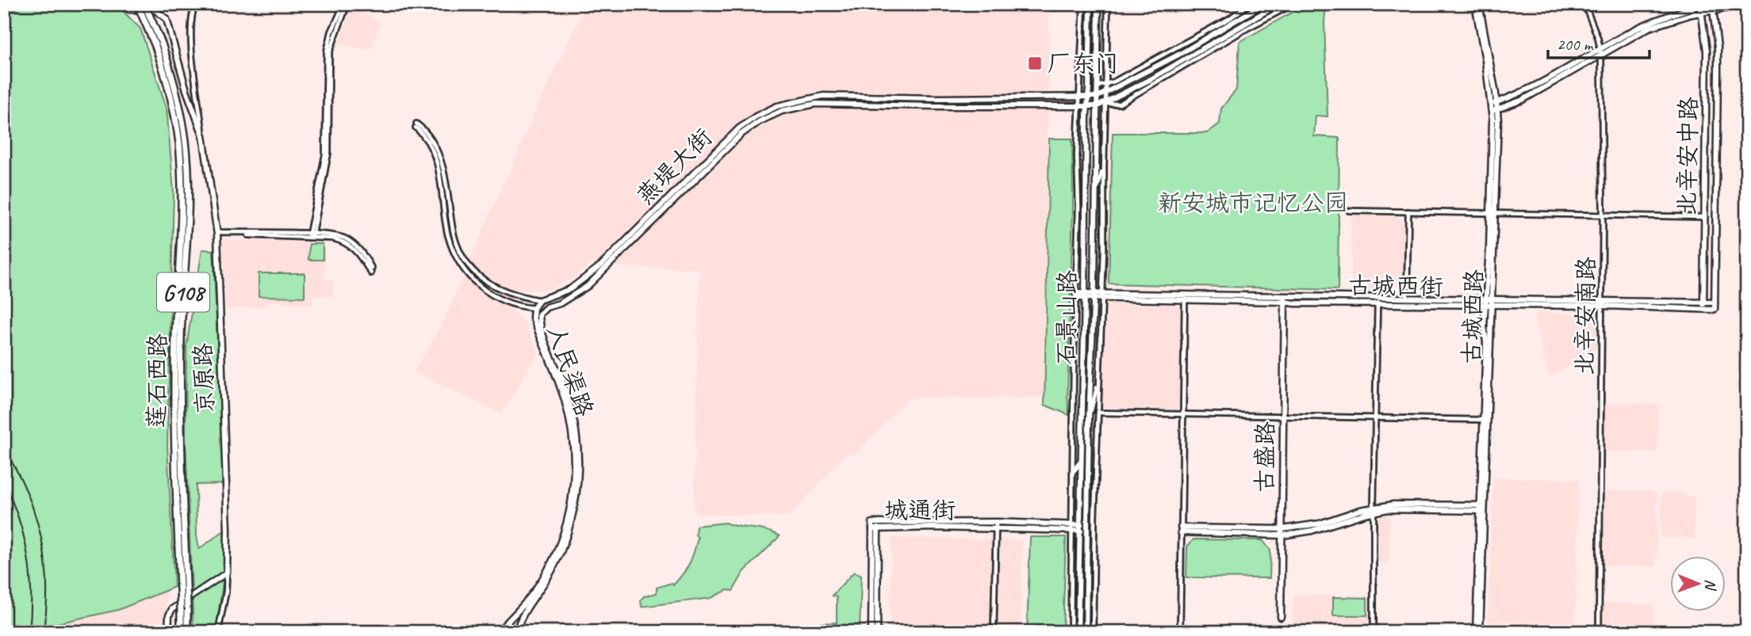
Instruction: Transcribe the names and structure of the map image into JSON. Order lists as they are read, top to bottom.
{
  "streets": {
    "highway": ["G108", "莲石西路"],
    "main road": [
      "北辛安中路",
      "燕堤大街",
      "古城西街",
      "古城西路",
      "石景山路",
      "人民渠路",
      "京原路",
      "古盛路",
      "城通街"
    ],
    "street": ["北辛安南路"]
  },
  "crossings": [
    ["北辛安中路", "古城西街"],
    ["燕堤大街", "石景山路"],
    ["燕堤大街", "人民渠路"],
    ["古城西街", "北辛安南路"],
    ["古城西街", "古城西路"],
    ["古城西街", "石景山路"],
    ["古城西街", "古盛路"],
    ["石景山路", "城通街"]
  ],
  "parks": ["新安城市记忆公园"],
  "places": {
    "transit": ["厂东门"]
  },
  "scale_bar": "200 m",
  "north": "right"
}
